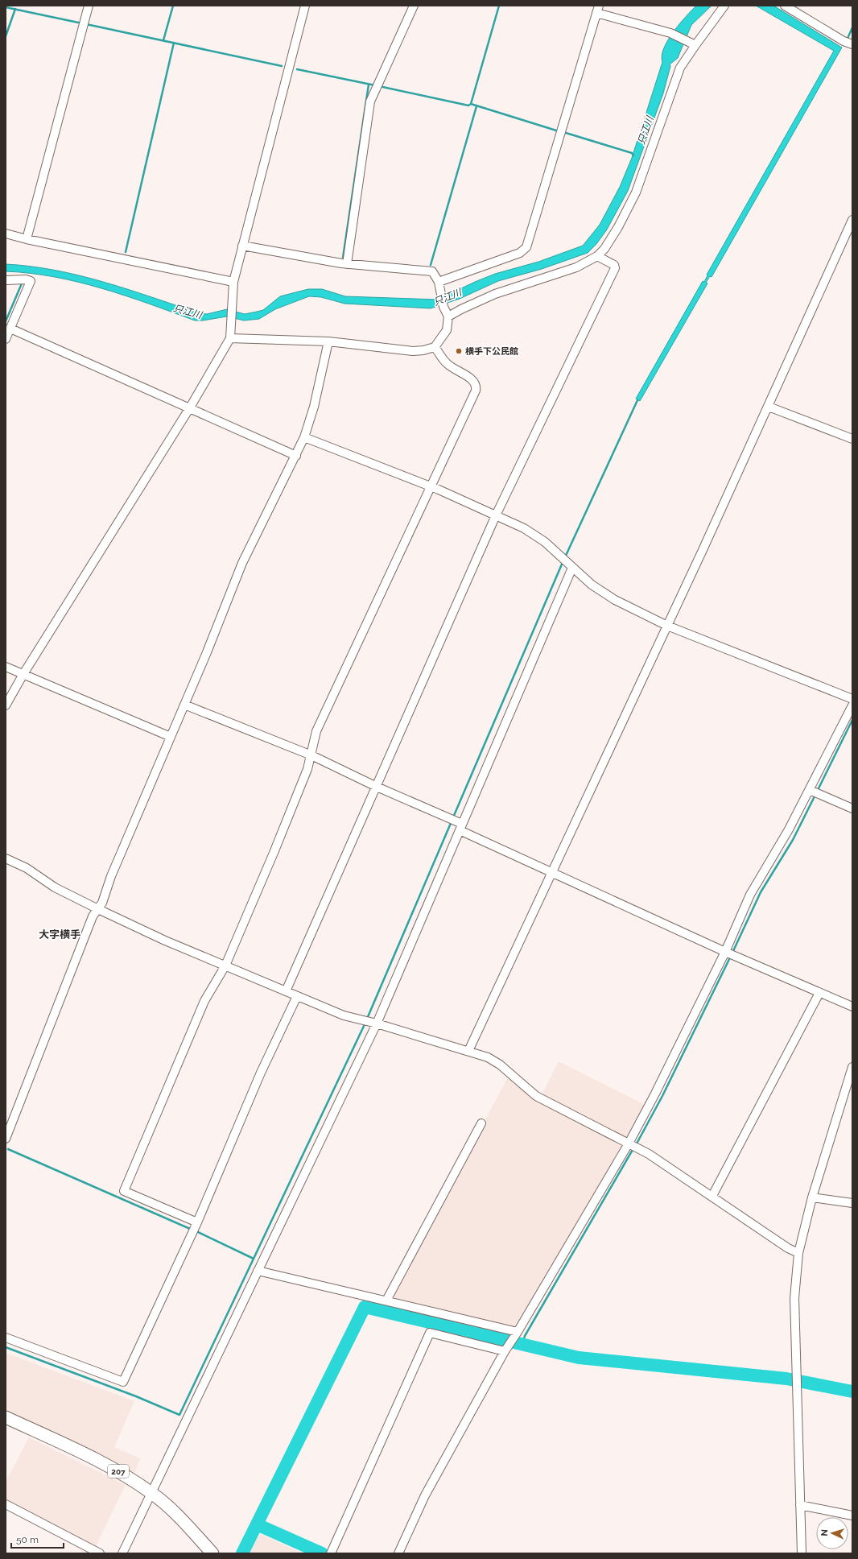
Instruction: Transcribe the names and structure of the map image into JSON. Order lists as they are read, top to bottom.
{
  "streets": {
    "highway": ["207"]
  },
  "districts": ["大字横手"],
  "water": ["只江川"],
  "places": ["横手下公民館"],
  "scale_bar": "50 m",
  "north": "left"
}
